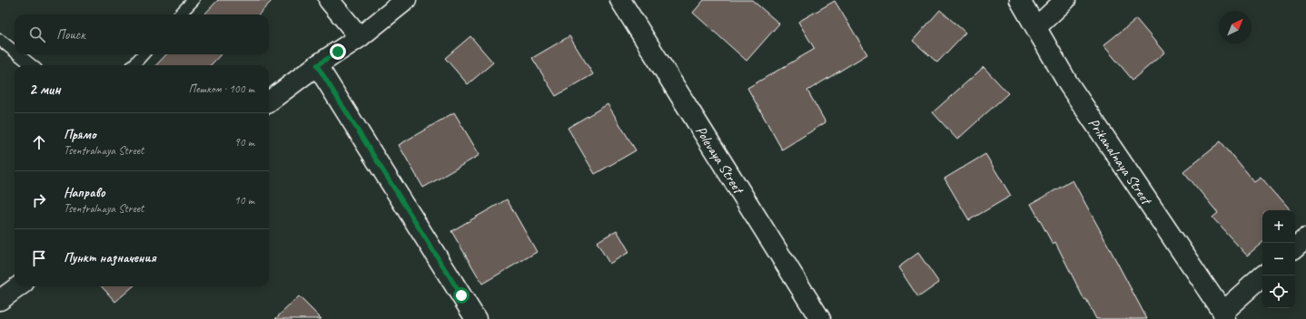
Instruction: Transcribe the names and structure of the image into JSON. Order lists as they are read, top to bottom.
{
  "streets": {
    "street": ["Polevaya Street", "Prikanalnaya Street"]
  },
  "north": "top right",
  "page": {
    "search": "Поиск",
    "heading": ["2 мин", "Пешком · 100 m"],
    "list": [
      ["Прямо", "Tsentralnaya Street", "90 m"],
      ["Направо", "Tsentralnaya Street", "10 m"],
      "Пункт назначения"
    ],
    "map_buttons": ["+", "−"]
  }
}
